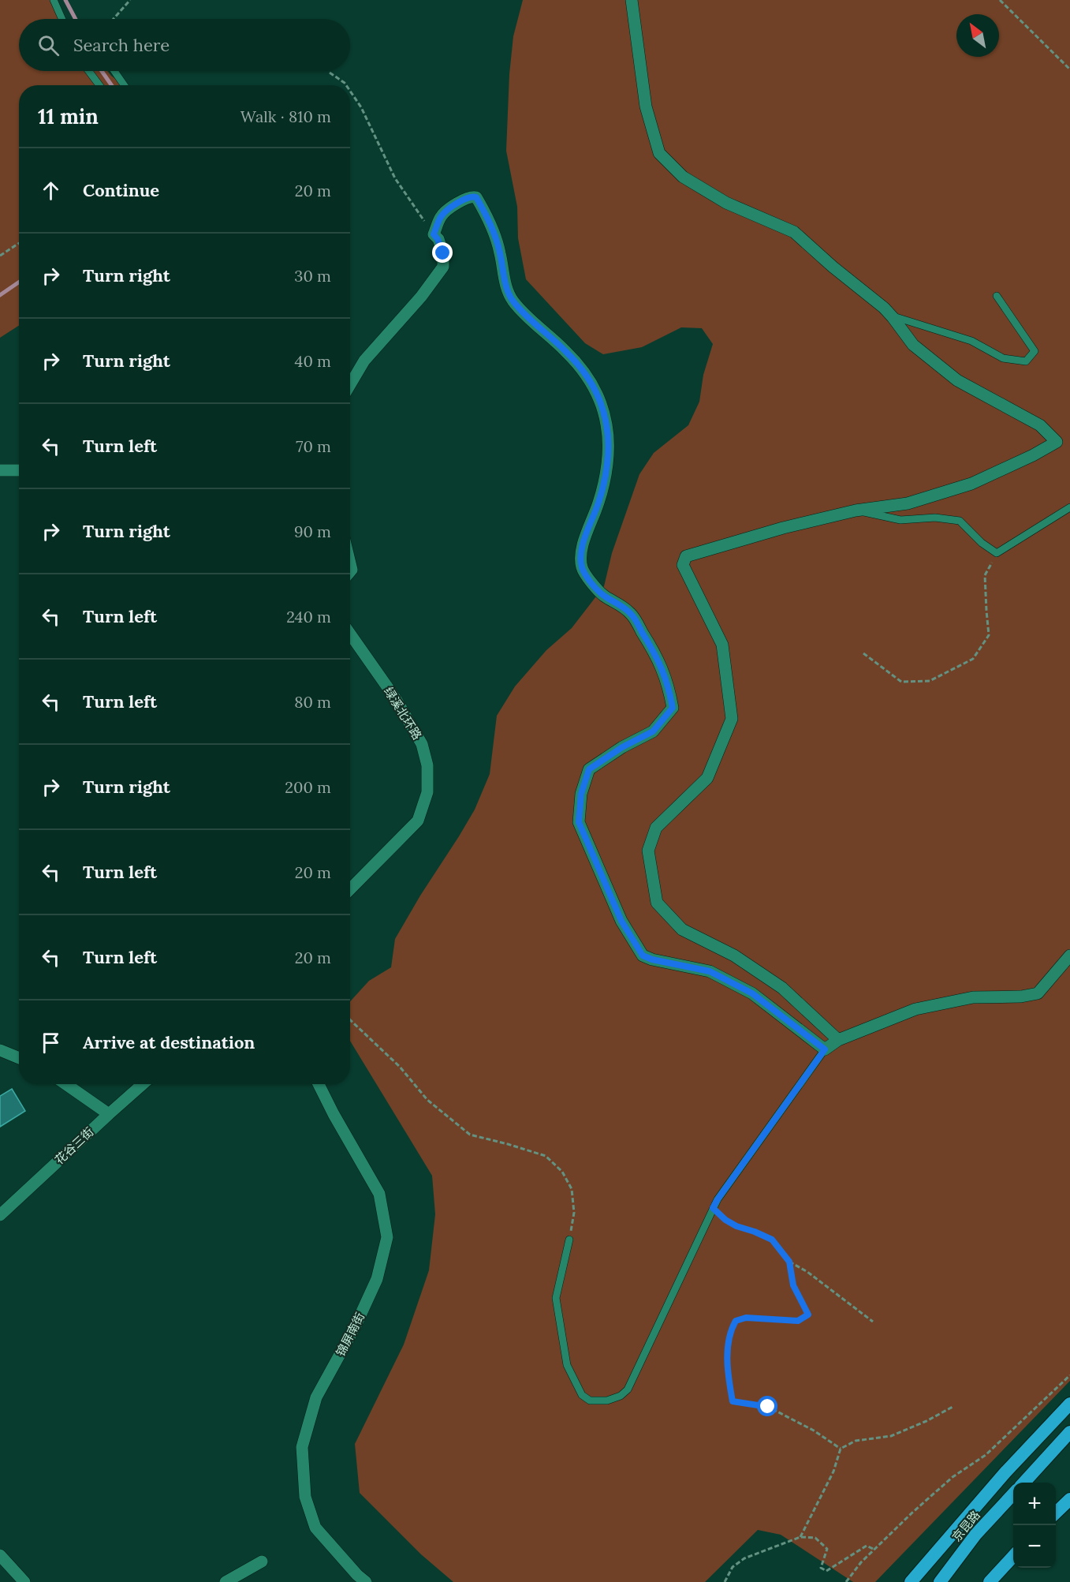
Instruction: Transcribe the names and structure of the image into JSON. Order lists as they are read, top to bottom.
{
  "streets": {
    "highway": ["京昆路"],
    "street": ["绿溪北环路", "花谷三街", "锦屏南街"]
  },
  "north": "top left",
  "page": {
    "search": "Search here",
    "heading": ["11 min", "Walk · 810 m"],
    "list": [
      ["Continue", "20 m"],
      ["Turn right", "30 m"],
      ["Turn right", "40 m"],
      ["Turn left", "70 m"],
      ["Turn right", "90 m"],
      ["Turn left", "240 m"],
      ["Turn left", "80 m"],
      ["Turn right", "200 m"],
      ["Turn left", "20 m"],
      ["Turn left", "20 m"],
      "Arrive at destination"
    ],
    "map_buttons": ["+", "−"]
  }
}
